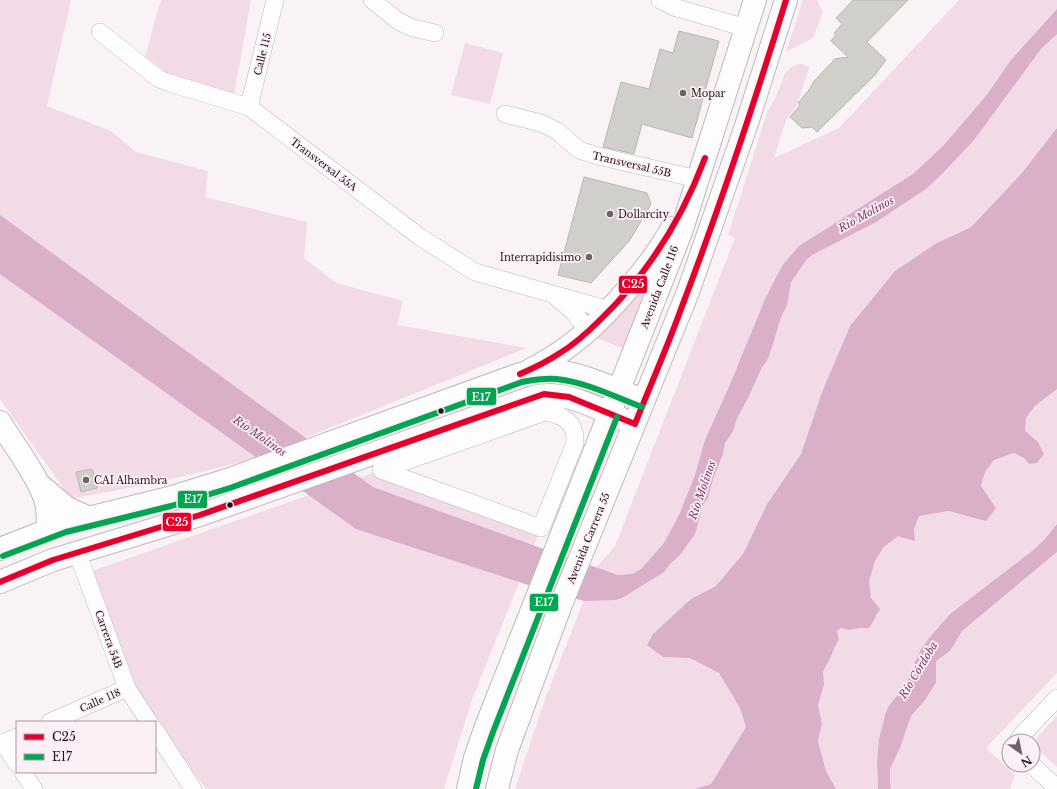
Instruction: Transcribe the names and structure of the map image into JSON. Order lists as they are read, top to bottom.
{
  "streets": {
    "main road": ["Avenida Calle 116", "Avenida Carrera 55"],
    "street": [
      "Calle 115",
      "Transversal 55A",
      "Transversal 55B",
      "Carrera 54B",
      "Calle 118"
    ]
  },
  "crossings": [
    ["Calle 115", "Transversal 55A"],
    ["Transversal 55B", "Avenida Calle 116"],
    ["Carrera 54B", "Calle 118"]
  ],
  "water": ["Río Molinos", "Río Córdoba"],
  "places": [
    "Mopar",
    "Dollarcity",
    "Interrapidisimo",
    "CAI Alhambra"
  ],
  "lines": ["transit line C25", "transit line E17"],
  "legend": ["C25", "E17"],
  "north": "bottom right"
}
